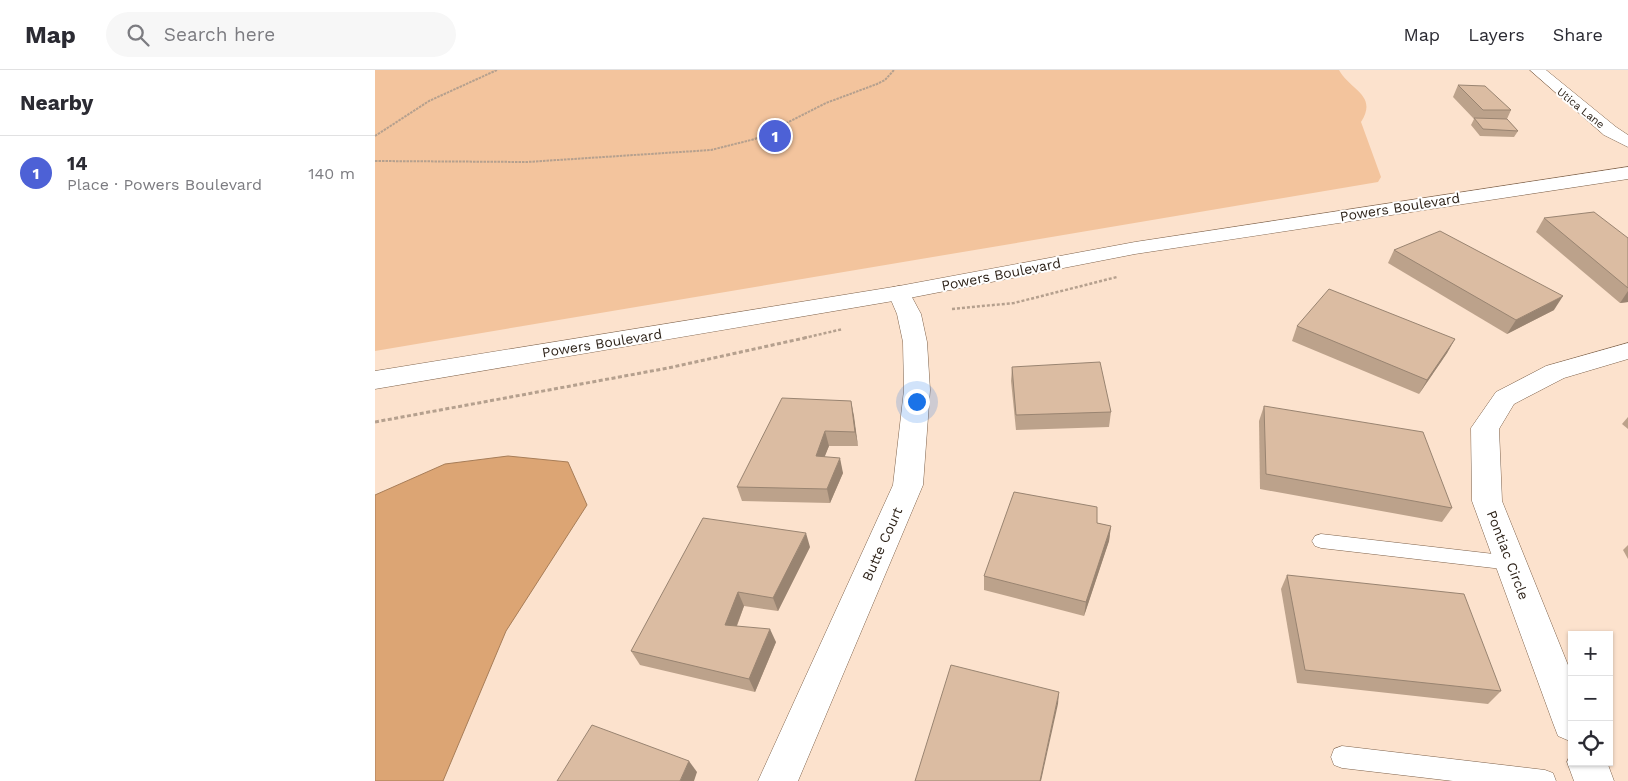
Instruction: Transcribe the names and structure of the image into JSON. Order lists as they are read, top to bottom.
{
  "streets": {
    "main road": [
      "Utica Lane",
      "Powers Boulevard",
      "Butte Court",
      "Pontiac Circle"
    ]
  },
  "crossings": [
    ["Powers Boulevard", "Butte Court"]
  ],
  "page": {
    "header": "Map",
    "search": "Search here",
    "nav": ["Map", "Layers", "Share"],
    "heading": "Nearby",
    "pins": "1",
    "list": [
      {
        "mark": "1",
        "name": "14",
        "note": "Place · Powers Boulevard",
        "value": "140 m"
      }
    ],
    "map_buttons": ["+", "−"]
  }
}
